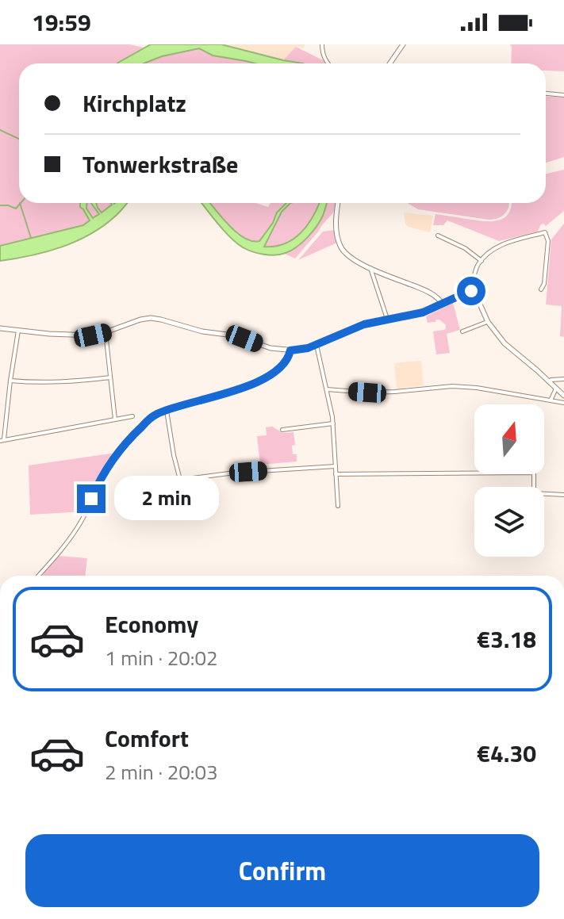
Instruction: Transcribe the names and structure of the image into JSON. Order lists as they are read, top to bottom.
{
  "north": "top",
  "page": {
    "status": "19:59",
    "banner": ["Kirchplatz", "Tonwerkstraße"],
    "bubble": "2 min",
    "list": [
      {
        "name": "Economy",
        "note": "1 min · 20:02",
        "value": "€3.18"
      },
      {
        "name": "Comfort",
        "note": "2 min · 20:03",
        "value": "€4.30"
      }
    ],
    "buttons": "Confirm"
  }
}
